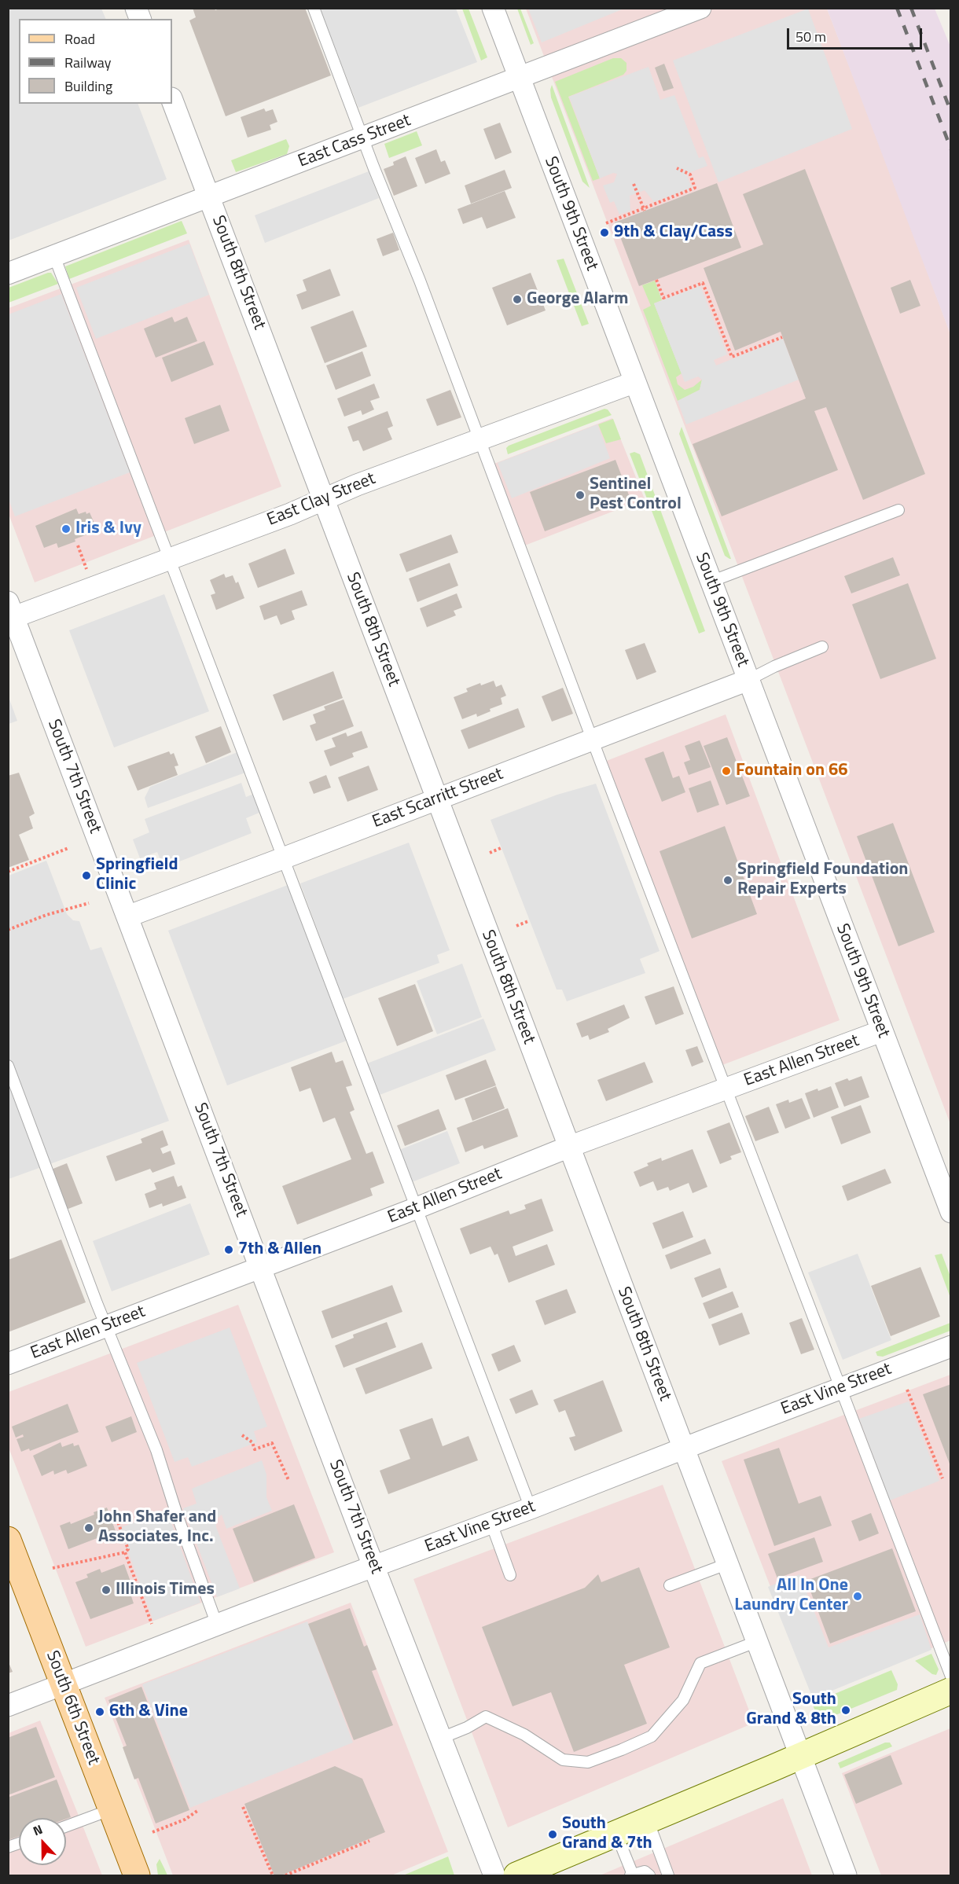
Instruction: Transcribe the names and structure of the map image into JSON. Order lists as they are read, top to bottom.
{
  "streets": {
    "main road": ["South 6th Street"],
    "street": [
      "East Cass Street",
      "South 9th Street",
      "South 8th Street",
      "East Clay Street",
      "South 7th Street",
      "East Scarritt Street",
      "East Allen Street",
      "East Vine Street"
    ]
  },
  "crossings": [
    ["East Cass Street", "South 9th Street"],
    ["East Cass Street", "South 8th Street"],
    ["South 9th Street", "East Clay Street"],
    ["South 9th Street", "East Scarritt Street"],
    ["South 9th Street", "East Allen Street"],
    ["South 8th Street", "East Clay Street"],
    ["South 8th Street", "East Scarritt Street"],
    ["South 8th Street", "East Allen Street"],
    ["South 8th Street", "East Vine Street"],
    ["East Clay Street", "South 7th Street"],
    ["South 7th Street", "East Scarritt Street"],
    ["South 7th Street", "East Allen Street"],
    ["South 7th Street", "East Vine Street"],
    ["East Vine Street", "South 6th Street"]
  ],
  "places": [
    "9th & Clay/Cass",
    "George Alarm",
    "Sentinel Pest Control",
    "Iris & Ivy",
    "Fountain on 66",
    "Springfield Clinic",
    "Springfield Foundation Repair Experts",
    "7th & Allen",
    "John Shafer and Associates, Inc.",
    "Illinois Times",
    "All In One Laundry Center",
    "South Grand & 8th",
    "6th & Vine",
    "South Grand & 7th"
  ],
  "legend": ["Road", "Railway", "Building"],
  "scale_bar": "50 m",
  "north": "top"
}
